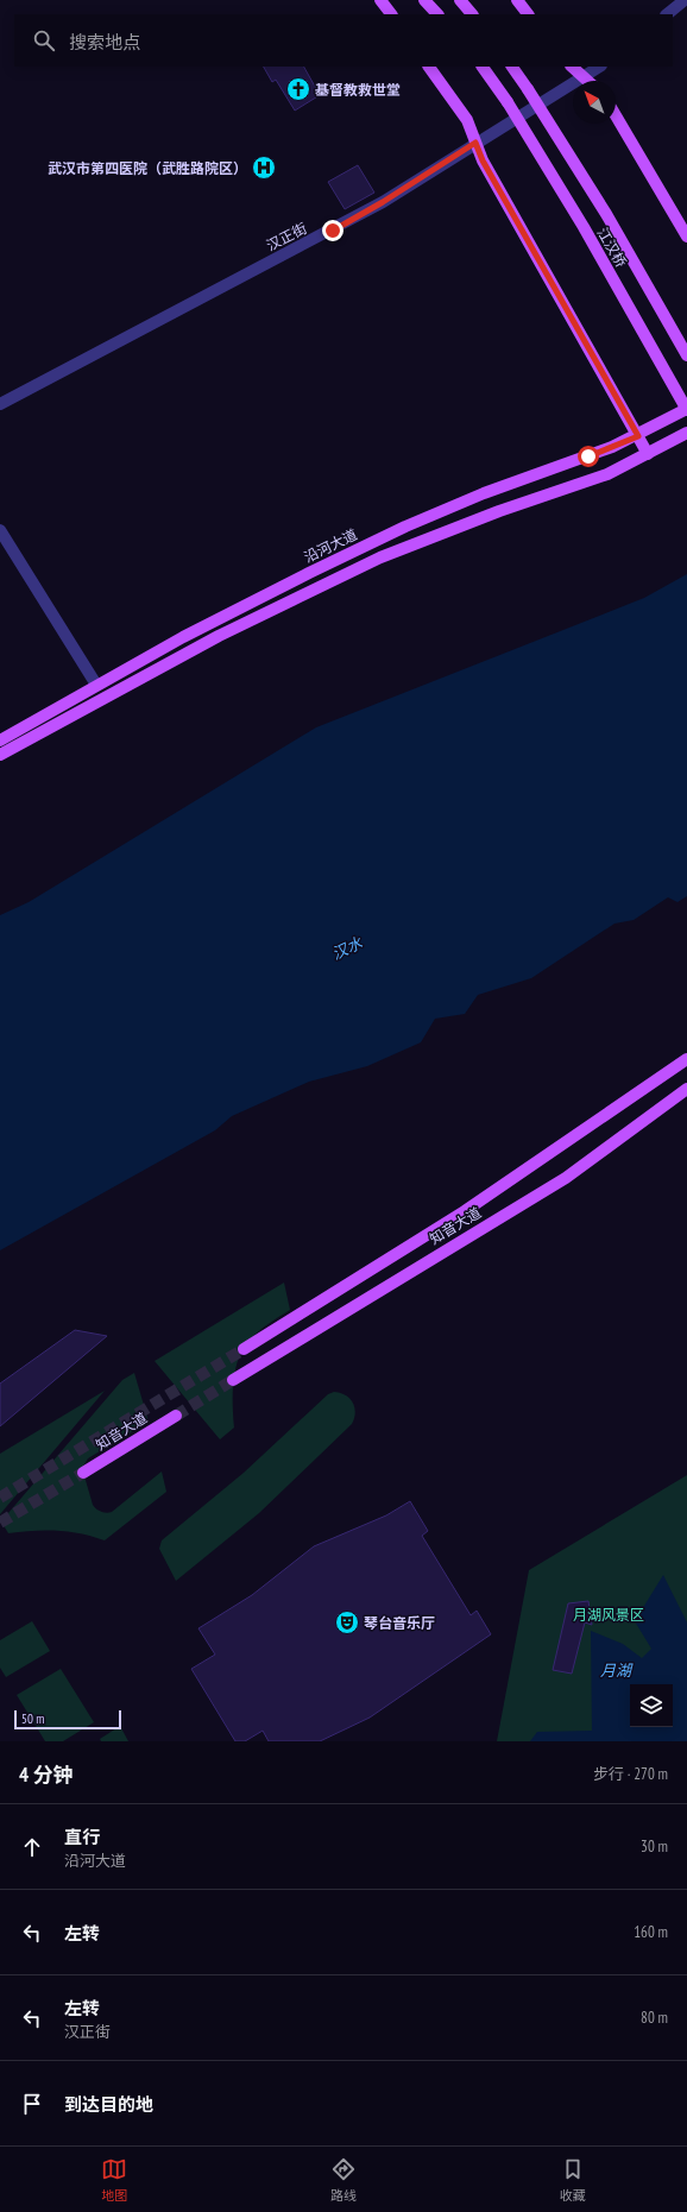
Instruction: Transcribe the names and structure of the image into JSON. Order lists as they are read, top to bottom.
{
  "streets": {
    "main road": ["江汉桥", "沿河大道", "知音大道"],
    "street": ["汉正街"]
  },
  "crossings": [
    ["江汉桥", "沿河大道"]
  ],
  "water": ["汉水", "月湖"],
  "parks": ["月湖风景区"],
  "places": {
    "church": ["基督教救世堂"],
    "hospital": ["武汉市第四医院（武胜路院区）"],
    "theatre": ["琴台音乐厅"]
  },
  "scale_bar": "50 m",
  "north": "top left",
  "page": {
    "search": "搜索地点",
    "scale": "50 m",
    "heading": ["4 分钟", "步行 · 270 m"],
    "list": [
      ["直行", "沿河大道", "30 m"],
      ["左转", "160 m"],
      ["左转", "汉正街", "80 m"],
      "到达目的地"
    ],
    "nav": ["地图", "路线", "收藏"]
  }
}
